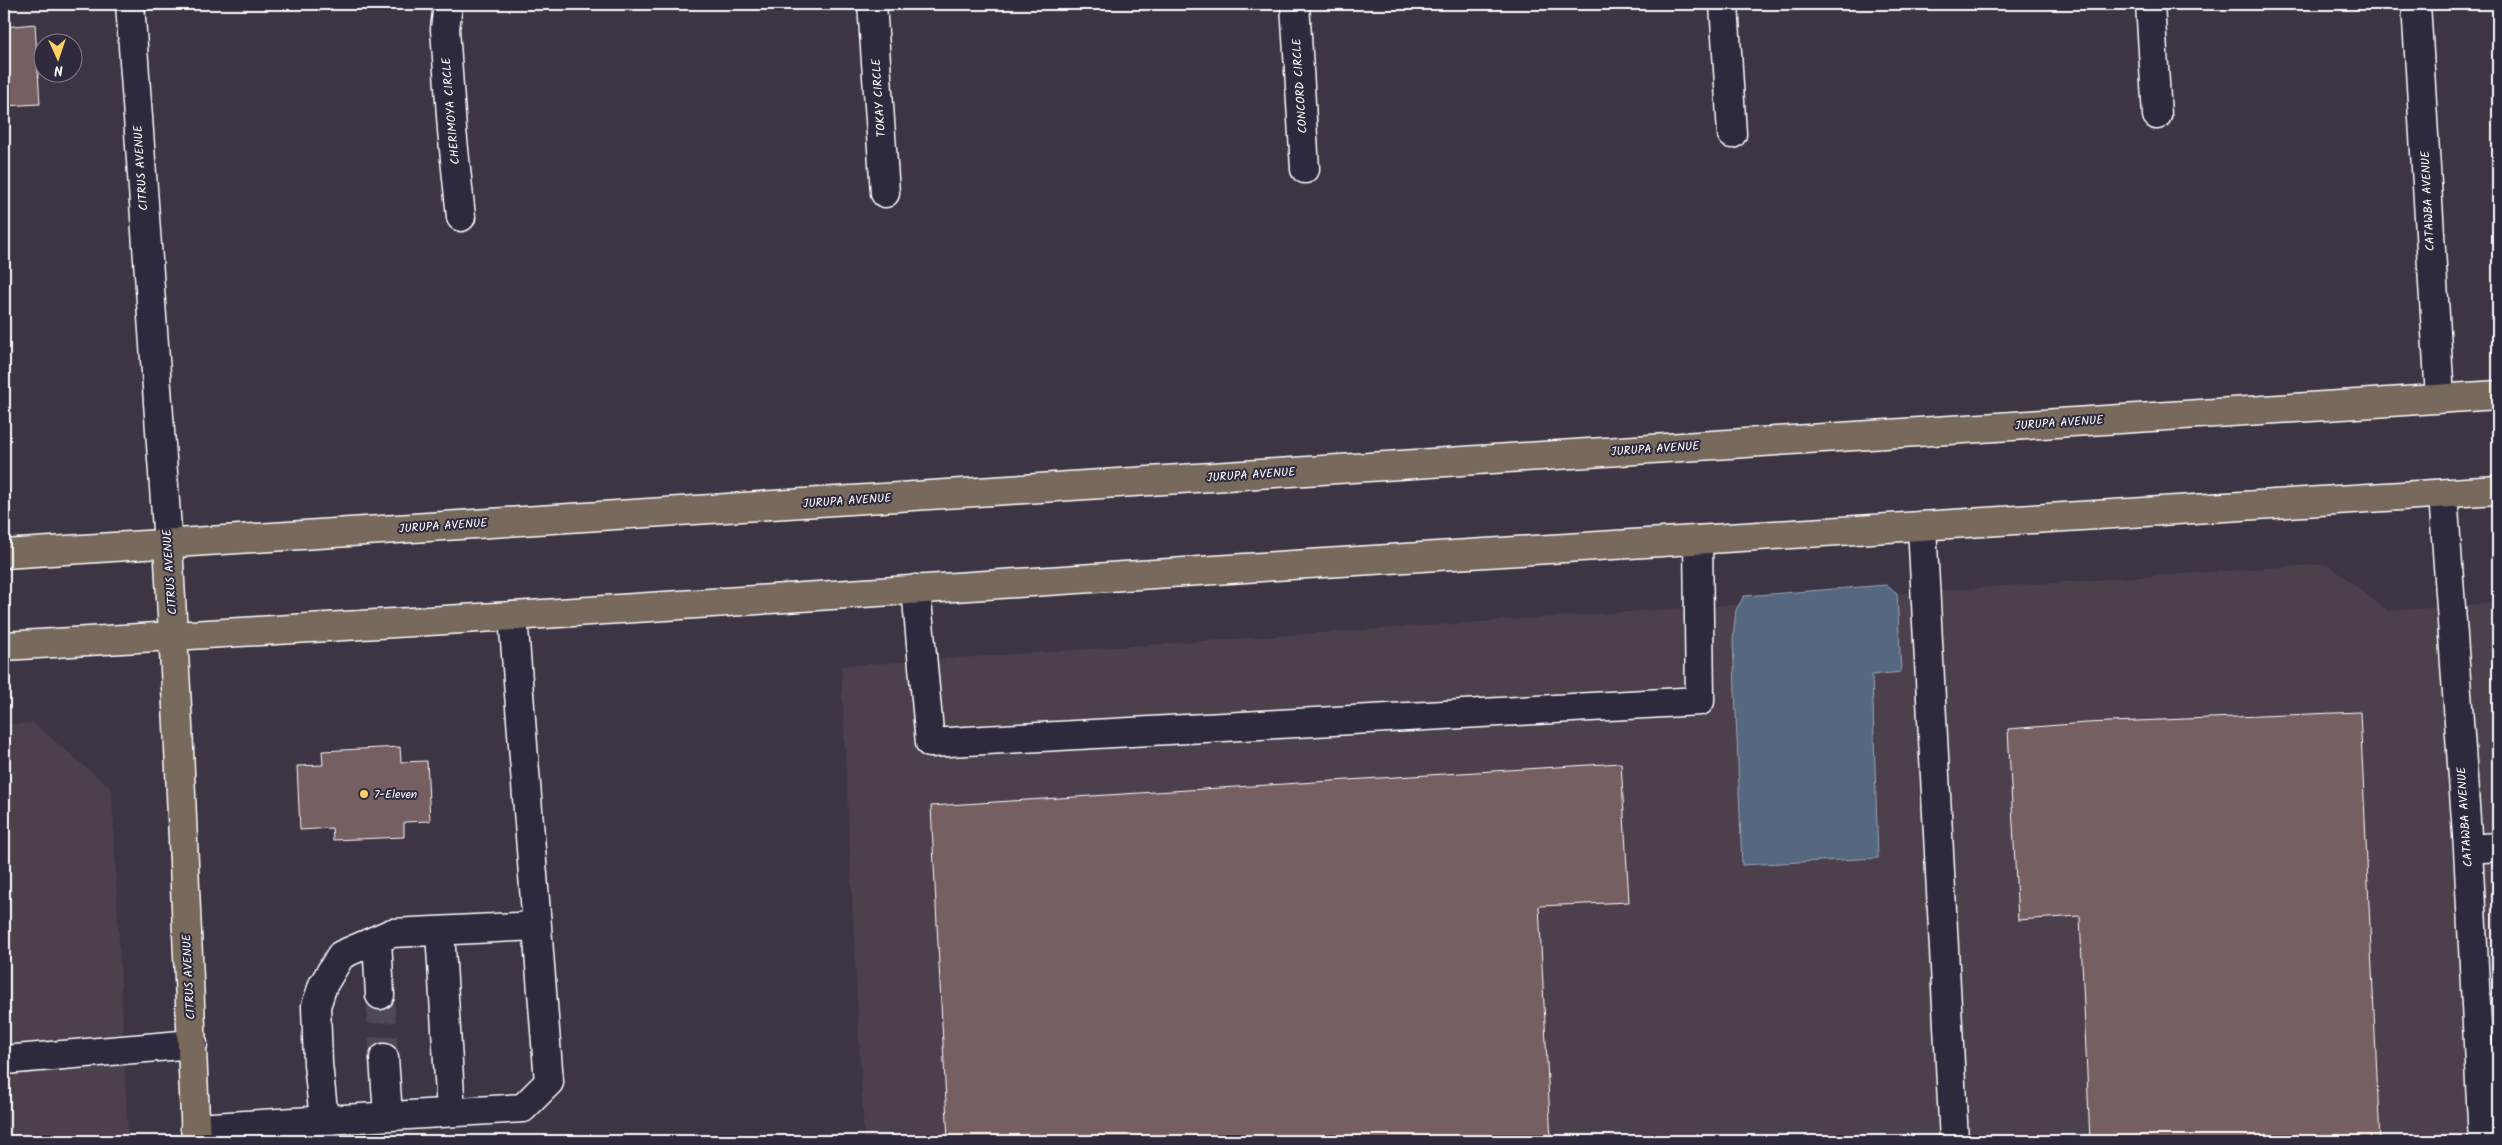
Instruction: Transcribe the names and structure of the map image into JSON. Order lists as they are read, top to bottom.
{
  "streets": {
    "main road": ["CITRUS AVENUE", "JURUPA AVENUE"],
    "street": [
      "CONCORD CIRCLE",
      "TOKAY CIRCLE",
      "CHERIMOYA CIRCLE",
      "CATAWBA AVENUE"
    ]
  },
  "crossings": [
    ["CITRUS AVENUE", "JURUPA AVENUE"],
    ["CATAWBA AVENUE", "JURUPA AVENUE"]
  ],
  "places": ["7-Eleven"],
  "north": "bottom"
}
